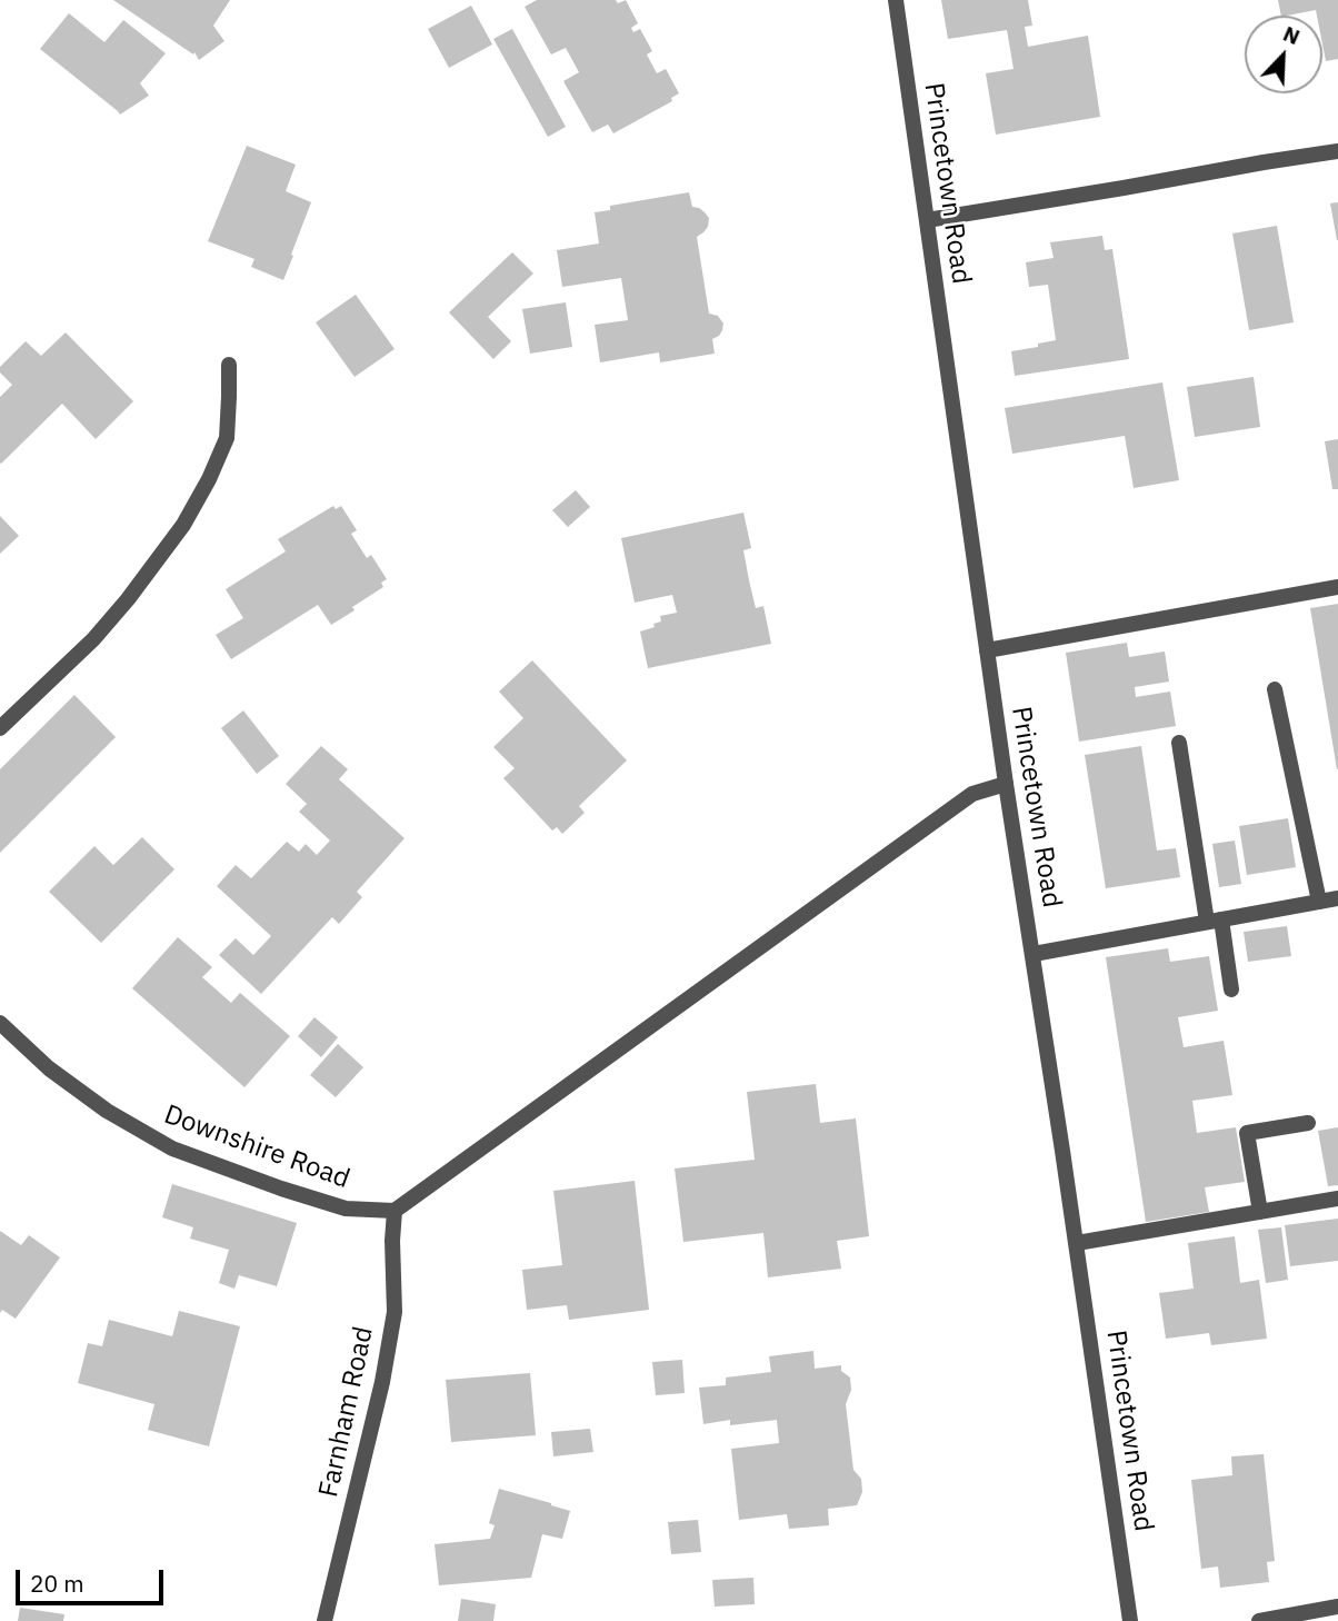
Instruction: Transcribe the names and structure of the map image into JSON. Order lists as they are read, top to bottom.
{
  "streets": {
    "street": ["Princetown Road", "Downshire Road", "Farnham Road"]
  },
  "crossings": [
    ["Downshire Road", "Farnham Road"]
  ],
  "scale_bar": "20 m",
  "north": "top right"
}
